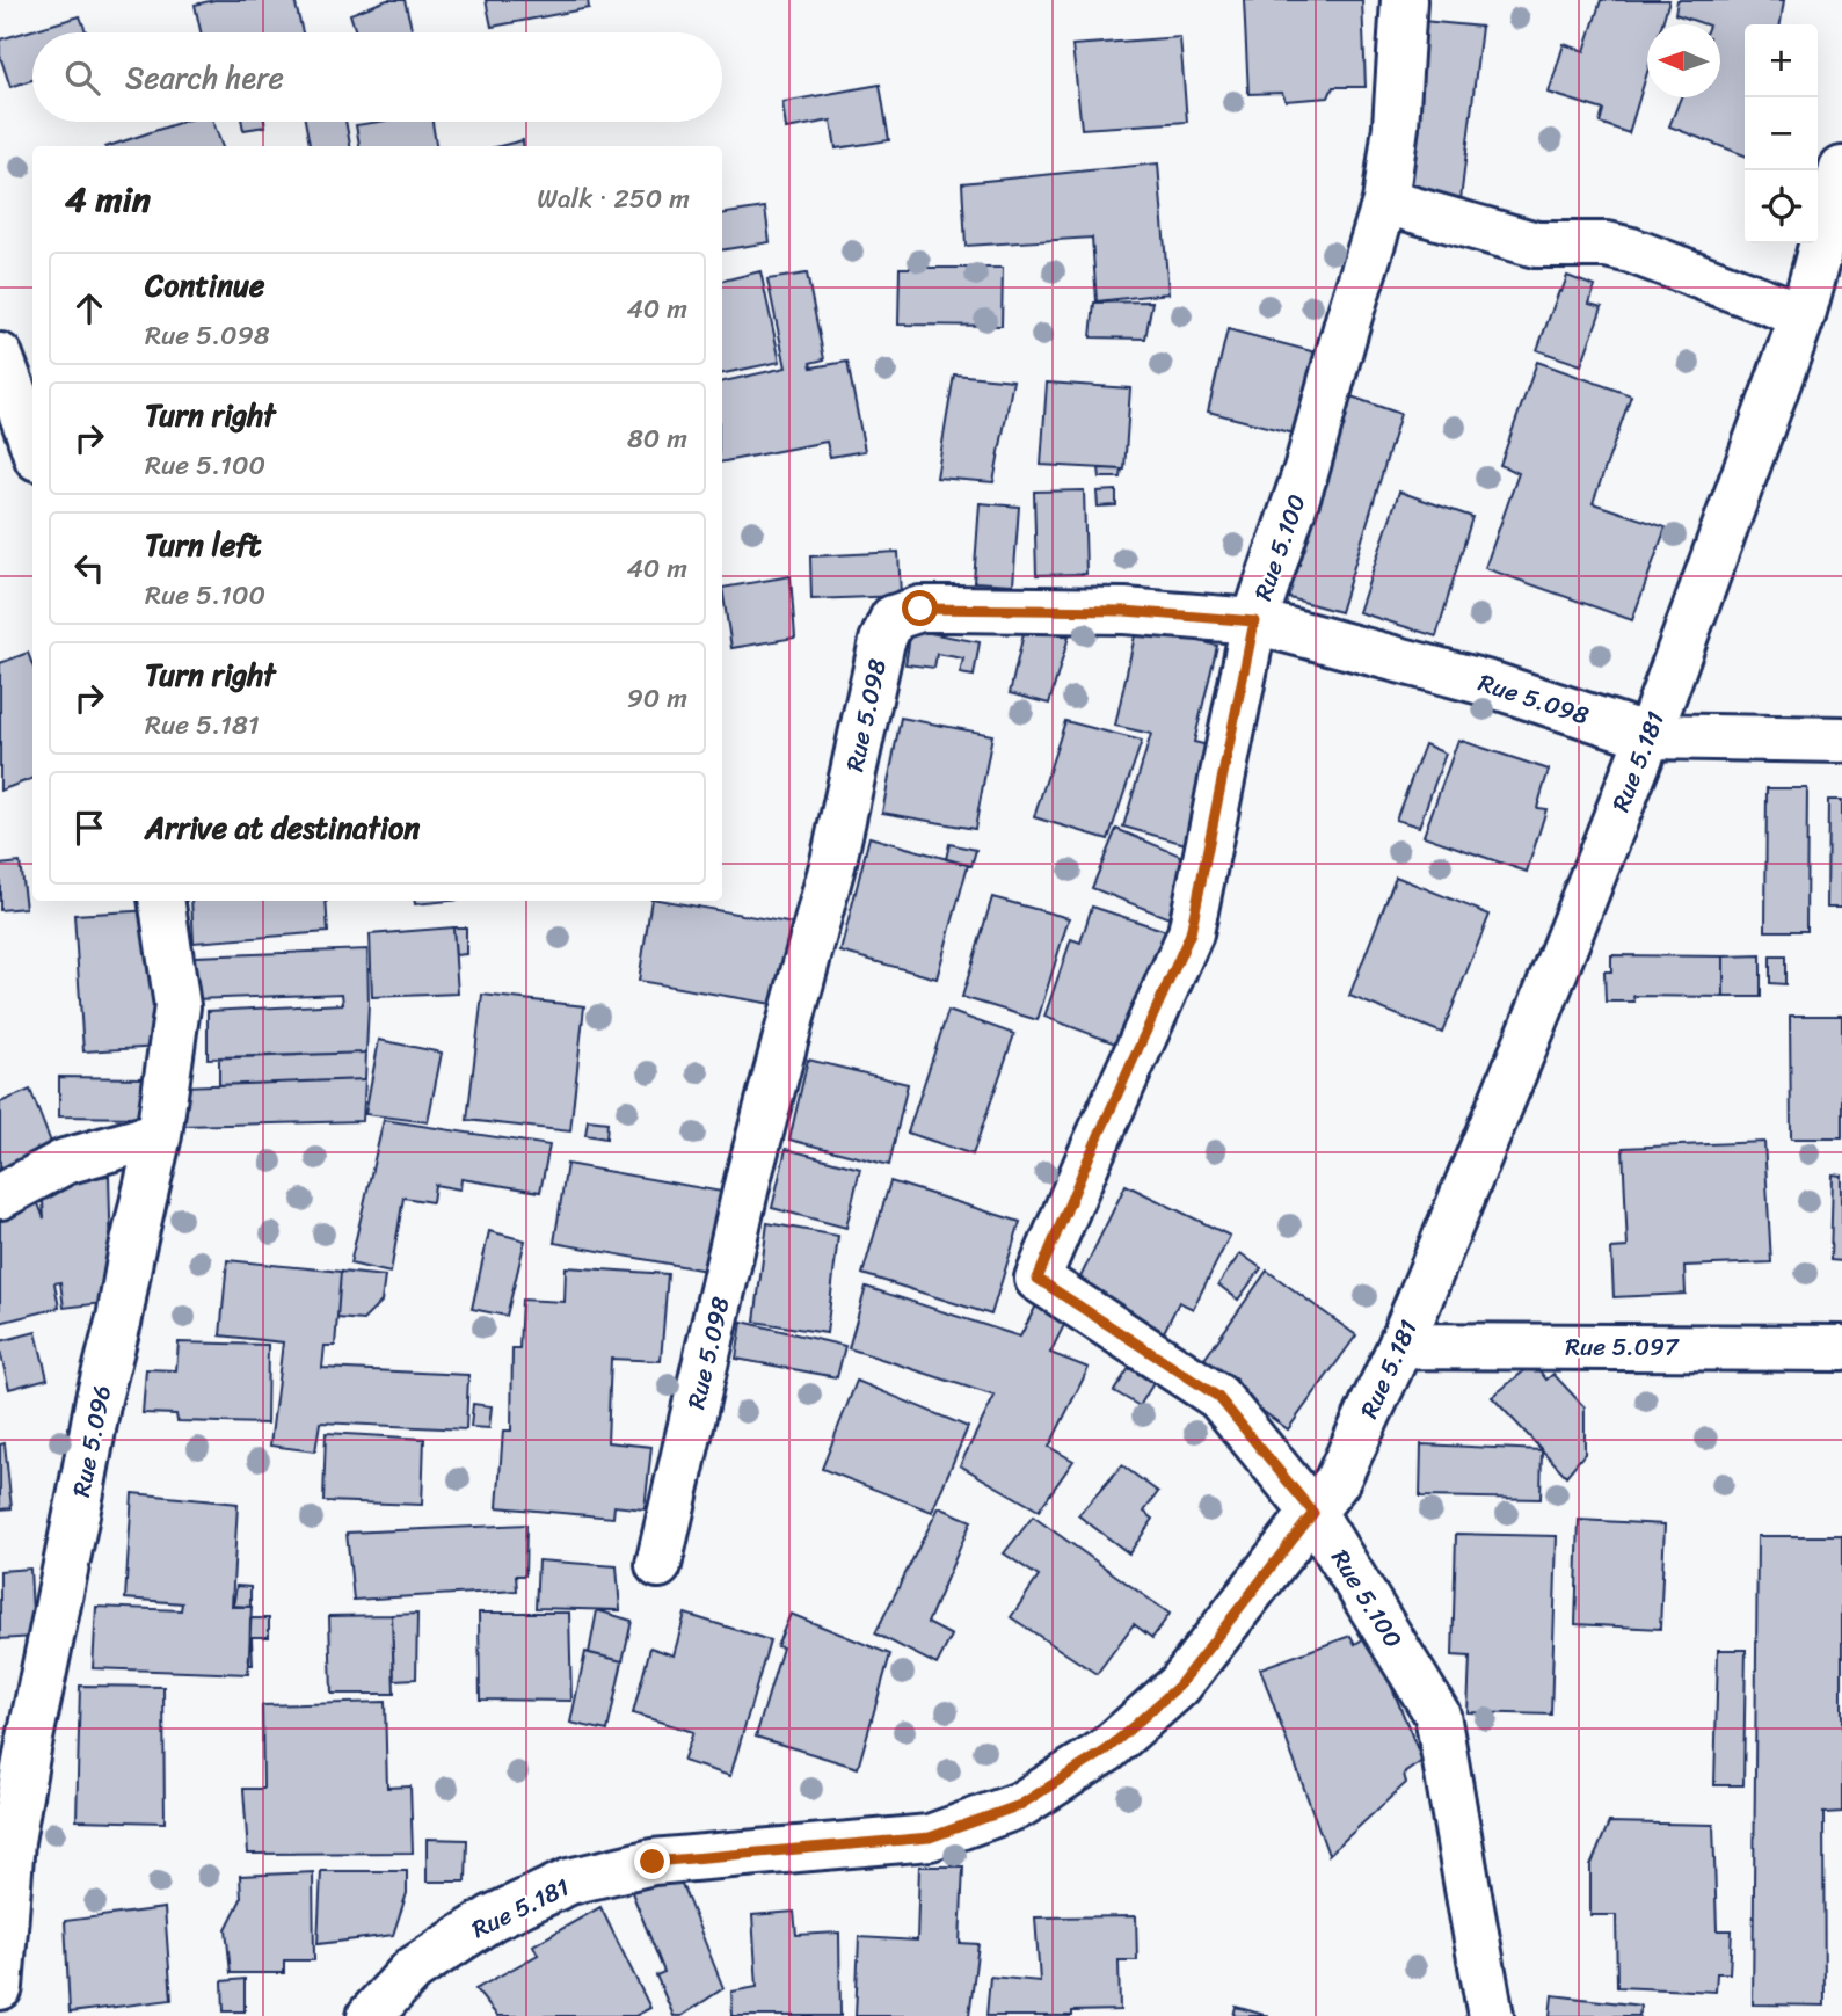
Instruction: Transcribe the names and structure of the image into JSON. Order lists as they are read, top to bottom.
{
  "streets": {
    "street": [
      "Rue 5.100",
      "Rue 5.098",
      "Rue 5.181",
      "Rue 5.097",
      "Rue 5.096"
    ]
  },
  "crossings": [
    ["Rue 5.100", "Rue 5.098"],
    ["Rue 5.100", "Rue 5.181"],
    ["Rue 5.098", "Rue 5.181"],
    ["Rue 5.181", "Rue 5.097"]
  ],
  "north": "left",
  "page": {
    "map_buttons": ["+", "−"],
    "search": "Search here",
    "heading": ["4 min", "Walk · 250 m"],
    "list": [
      ["Continue", "Rue 5.098", "40 m"],
      ["Turn right", "Rue 5.100", "80 m"],
      ["Turn left", "Rue 5.100", "40 m"],
      ["Turn right", "Rue 5.181", "90 m"],
      "Arrive at destination"
    ]
  }
}
